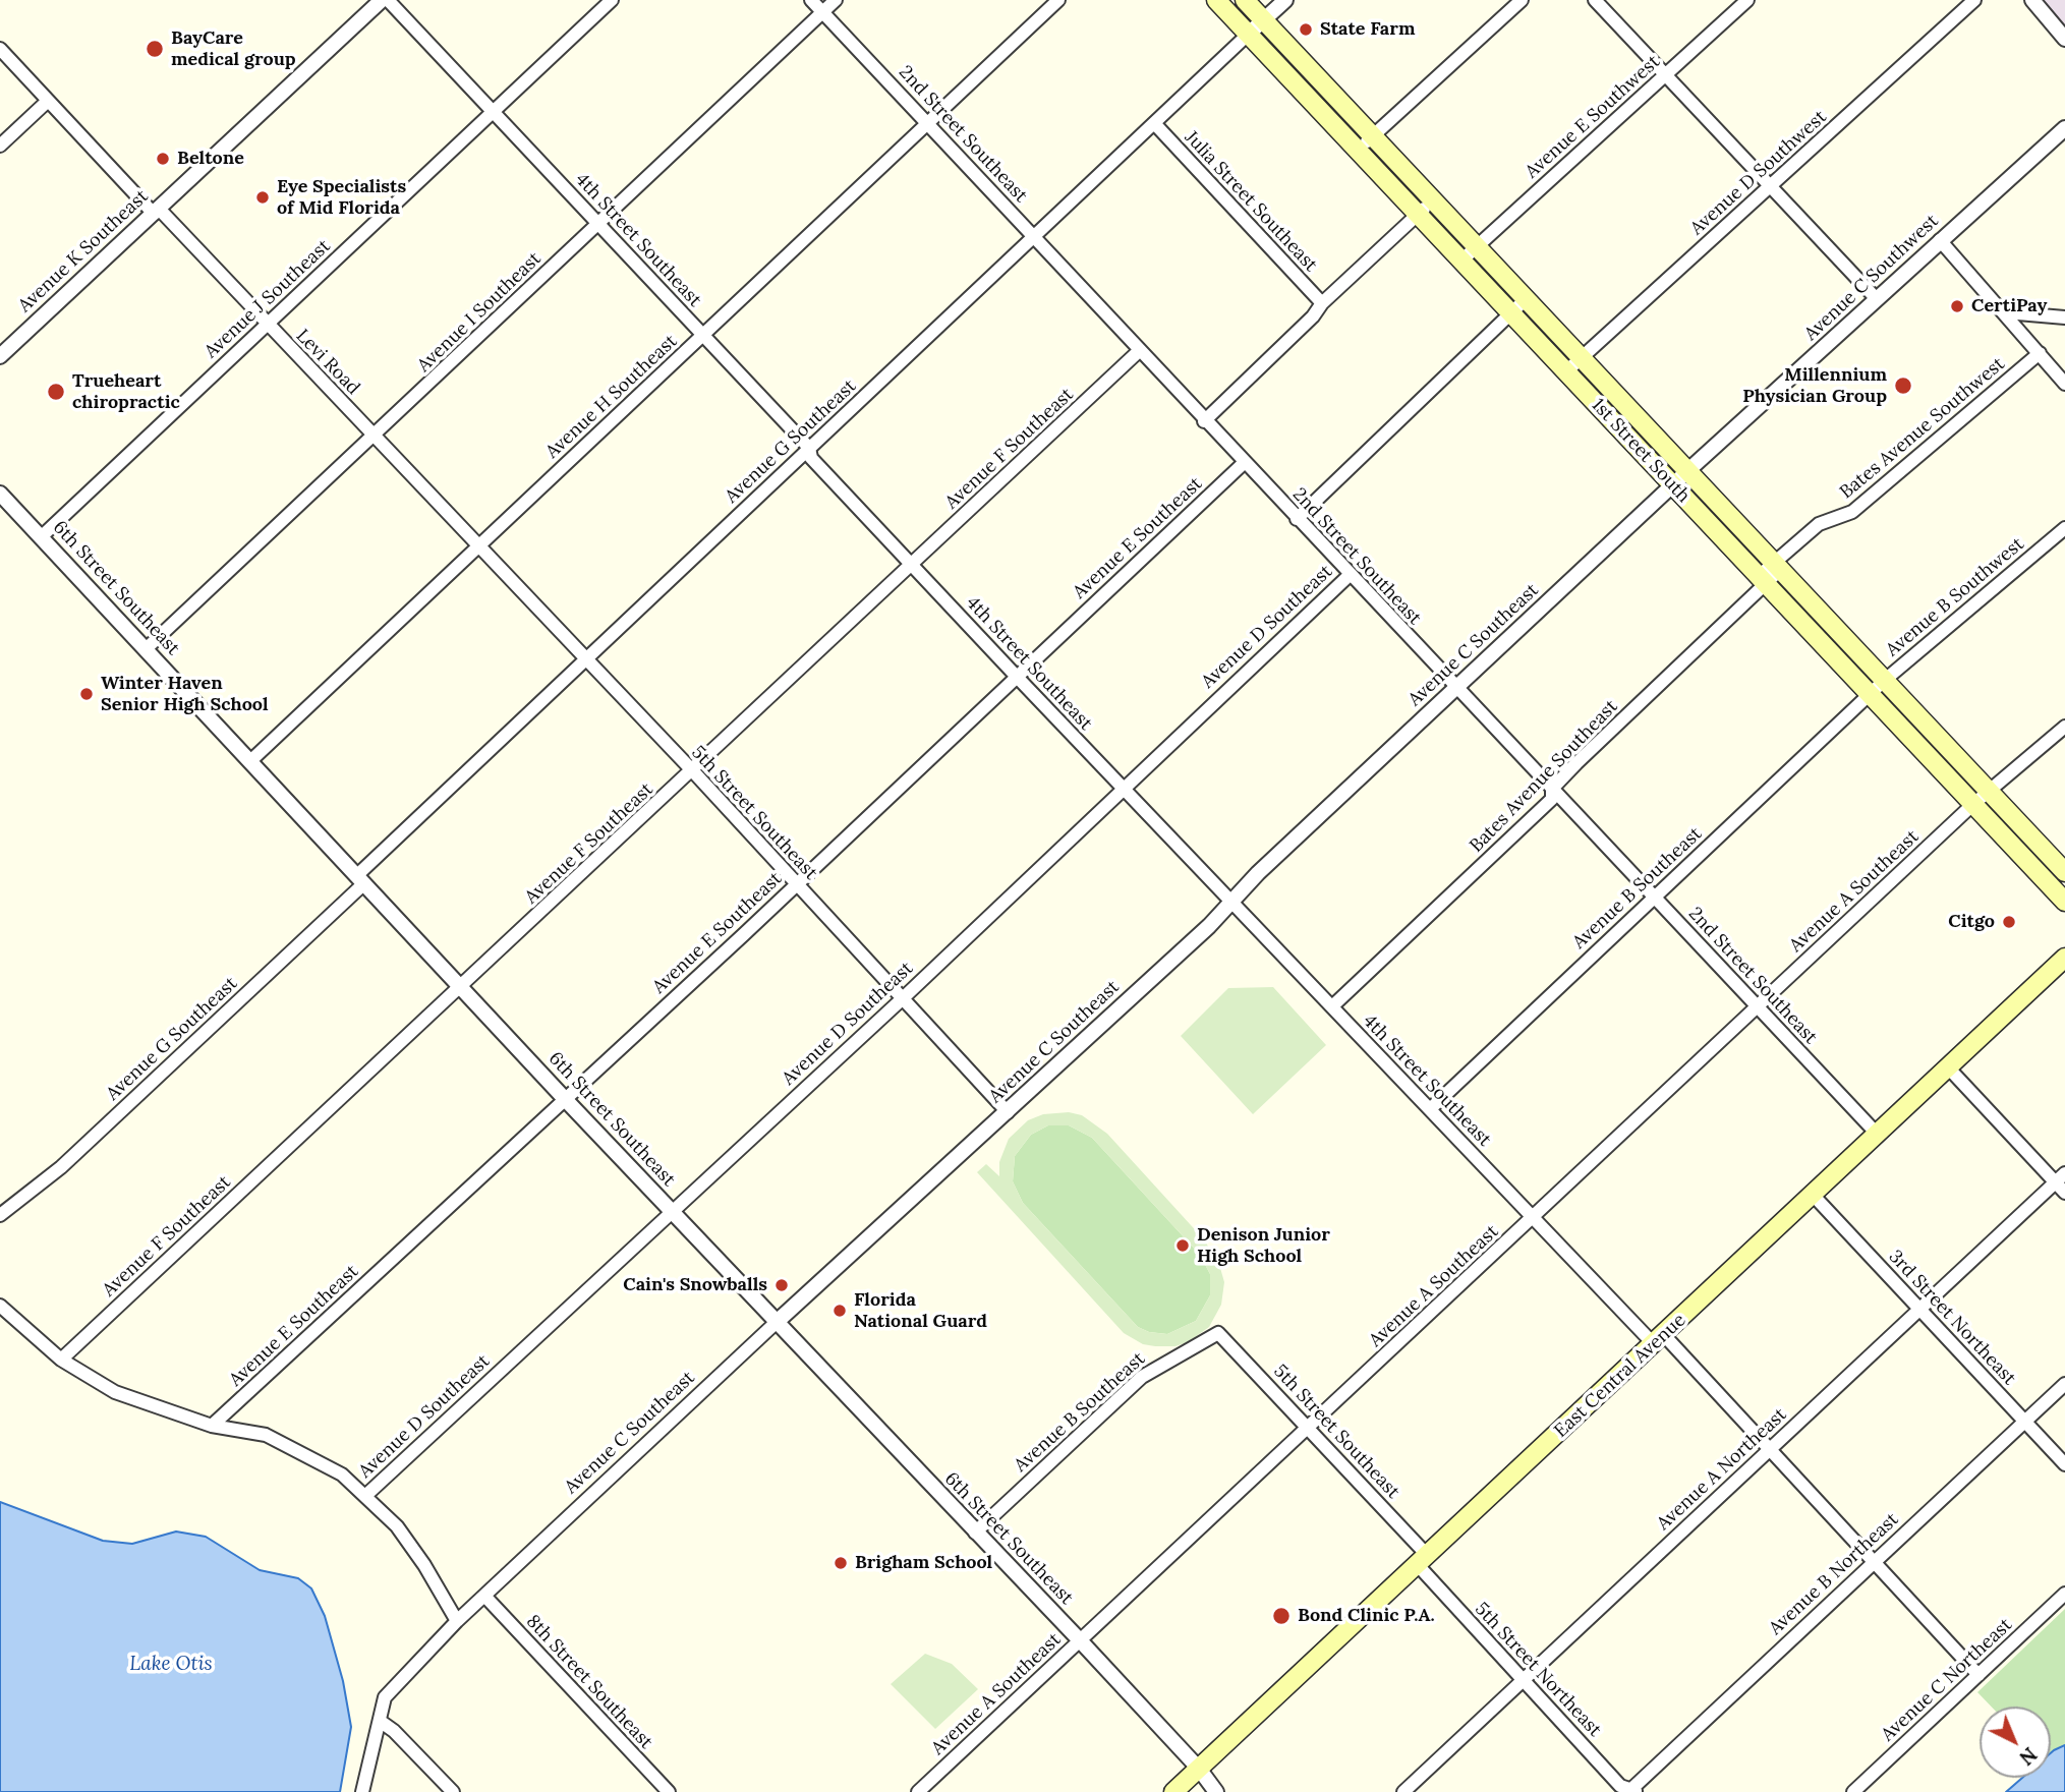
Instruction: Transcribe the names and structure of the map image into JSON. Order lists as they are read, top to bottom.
{
  "streets": {
    "main road": ["1st Street South", "East Central Avenue"],
    "street": [
      "Avenue E Southwest",
      "2nd Street Southeast",
      "Avenue D Southwest",
      "Julia Street Southeast",
      "4th Street Southeast",
      "Avenue K Southeast",
      "Avenue C Southwest",
      "Avenue J Southeast",
      "Avenue I Southeast",
      "Levi Road",
      "Avenue H Southeast",
      "Bates Avenue Southwest",
      "Avenue G Southeast",
      "Avenue F Southeast",
      "Avenue E Southeast",
      "6th Street Southeast",
      "Avenue B Southwest",
      "Avenue D Southeast",
      "Avenue C Southeast",
      "Bates Avenue Southeast",
      "5th Street Southeast",
      "Avenue B Southeast",
      "Avenue A Southeast",
      "3rd Street Northeast",
      "Avenue A Northeast",
      "Avenue B Northeast",
      "5th Street Northeast",
      "Avenue C Northeast",
      "8th Street Southeast"
    ]
  },
  "crossings": [
    ["Avenue E Southwest", "1st Street South"],
    ["2nd Street Southeast", "Avenue I Southeast"],
    ["2nd Street Southeast", "Avenue H Southeast"],
    ["2nd Street Southeast", "Avenue G Southeast"],
    ["2nd Street Southeast", "Avenue F Southeast"],
    ["2nd Street Southeast", "Avenue E Southeast"],
    ["2nd Street Southeast", "Avenue D Southeast"],
    ["2nd Street Southeast", "Avenue C Southeast"],
    ["2nd Street Southeast", "Bates Avenue Southeast"],
    ["2nd Street Southeast", "Avenue B Southeast"],
    ["2nd Street Southeast", "Avenue A Southeast"],
    ["2nd Street Southeast", "East Central Avenue"],
    ["Avenue D Southwest", "1st Street South"],
    ["Julia Street Southeast", "Avenue G Southeast"],
    ["4th Street Southeast", "Avenue K Southeast"],
    ["4th Street Southeast", "Avenue J Southeast"],
    ["4th Street Southeast", "Avenue I Southeast"],
    ["4th Street Southeast", "Avenue H Southeast"],
    ["4th Street Southeast", "Avenue G Southeast"],
    ["4th Street Southeast", "Avenue F Southeast"],
    ["4th Street Southeast", "Avenue E Southeast"],
    ["4th Street Southeast", "Avenue D Southeast"],
    ["4th Street Southeast", "Avenue C Southeast"],
    ["4th Street Southeast", "Bates Avenue Southeast"],
    ["4th Street Southeast", "Avenue B Southeast"],
    ["4th Street Southeast", "Avenue A Southeast"],
    ["4th Street Southeast", "East Central Avenue"],
    ["4th Street Southeast", "Avenue A Northeast"],
    ["4th Street Southeast", "Avenue B Northeast"],
    ["4th Street Southeast", "Avenue C Northeast"],
    ["Avenue K Southeast", "Levi Road"],
    ["Avenue C Southwest", "1st Street South"],
    ["Avenue C Southwest", "Avenue C Southeast"],
    ["Avenue J Southeast", "Levi Road"],
    ["Avenue J Southeast", "6th Street Southeast"],
    ["Avenue I Southeast", "Levi Road"],
    ["Avenue I Southeast", "6th Street Southeast"],
    ["Levi Road", "Avenue H Southeast"],
    ["Levi Road", "5th Street Southeast"],
    ["Avenue H Southeast", "6th Street Southeast"],
    ["Avenue H Southeast", "5th Street Southeast"],
    ["Bates Avenue Southwest", "1st Street South"],
    ["Bates Avenue Southwest", "Bates Avenue Southeast"],
    ["Avenue G Southeast", "1st Street South"],
    ["Avenue G Southeast", "6th Street Southeast"],
    ["Avenue G Southeast", "5th Street Southeast"],
    ["Avenue F Southeast", "6th Street Southeast"],
    ["Avenue F Southeast", "5th Street Southeast"],
    ["1st Street South", "Avenue B Southwest"],
    ["1st Street South", "Avenue C Southeast"],
    ["1st Street South", "Bates Avenue Southeast"],
    ["1st Street South", "Avenue B Southeast"],
    ["1st Street South", "Avenue A Southeast"],
    ["Avenue E Southeast", "6th Street Southeast"],
    ["Avenue E Southeast", "5th Street Southeast"],
    ["6th Street Southeast", "Avenue D Southeast"],
    ["6th Street Southeast", "Avenue C Southeast"],
    ["6th Street Southeast", "Avenue B Southeast"],
    ["6th Street Southeast", "Avenue A Southeast"],
    ["6th Street Southeast", "East Central Avenue"],
    ["Avenue B Southwest", "Avenue B Southeast"],
    ["Avenue D Southeast", "5th Street Southeast"],
    ["Avenue C Southeast", "5th Street Southeast"],
    ["Avenue C Southeast", "8th Street Southeast"],
    ["5th Street Southeast", "Avenue B Southeast"],
    ["5th Street Southeast", "Avenue A Southeast"],
    ["5th Street Southeast", "East Central Avenue"],
    ["5th Street Southeast", "5th Street Northeast"],
    ["3rd Street Northeast", "East Central Avenue"],
    ["3rd Street Northeast", "Avenue A Northeast"],
    ["3rd Street Northeast", "Avenue B Northeast"],
    ["East Central Avenue", "5th Street Northeast"],
    ["Avenue A Northeast", "5th Street Northeast"],
    ["Avenue B Northeast", "5th Street Northeast"]
  ],
  "water": ["Lake Otis"],
  "places": [
    "State Farm",
    "BayCare medical group",
    "Beltone",
    "Eye Specialists of Mid Florida",
    "CertiPay",
    "Millennium Physician Group",
    "Trueheart chiropractic",
    "Winter Haven Senior High School",
    "Citgo",
    "Denison Junior High School",
    "Cain's Snowballs",
    "Florida National Guard",
    "Brigham School",
    "Bond Clinic P.A."
  ],
  "north": "bottom right"
}
